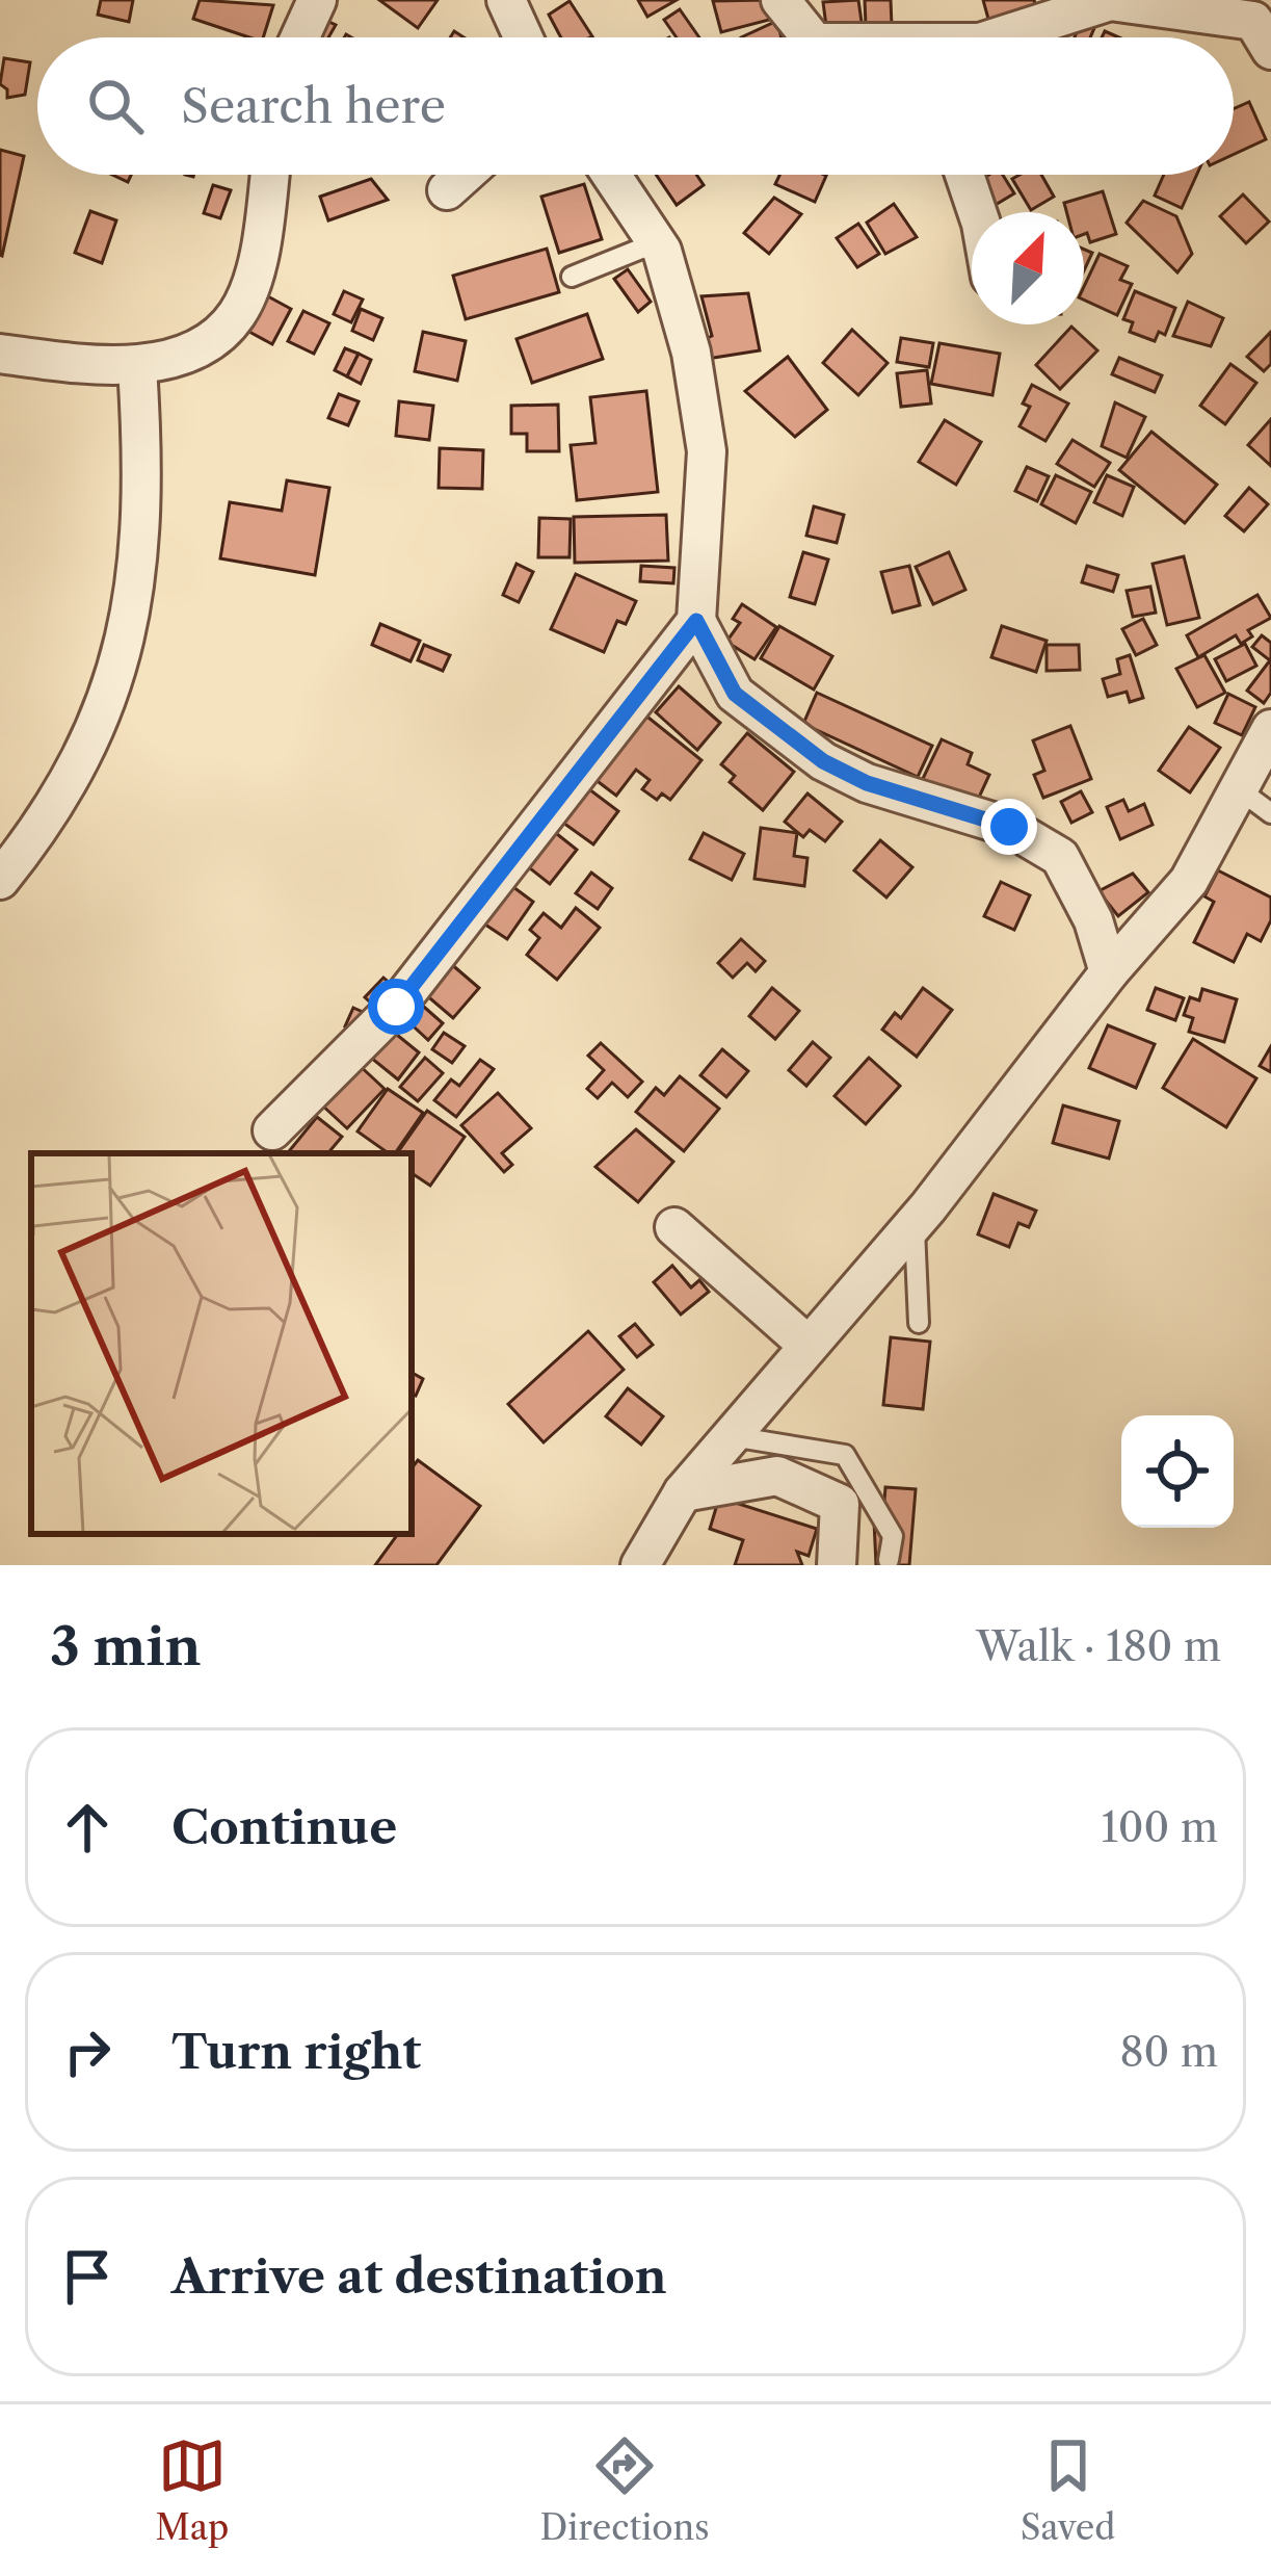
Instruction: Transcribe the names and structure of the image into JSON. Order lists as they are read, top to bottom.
{
  "north": "top right",
  "page": {
    "search": "Search here",
    "heading": ["3 min", "Walk · 180 m"],
    "list": [
      ["Continue", "100 m"],
      ["Turn right", "80 m"],
      "Arrive at destination"
    ],
    "nav": ["Map", "Directions", "Saved"]
  }
}
